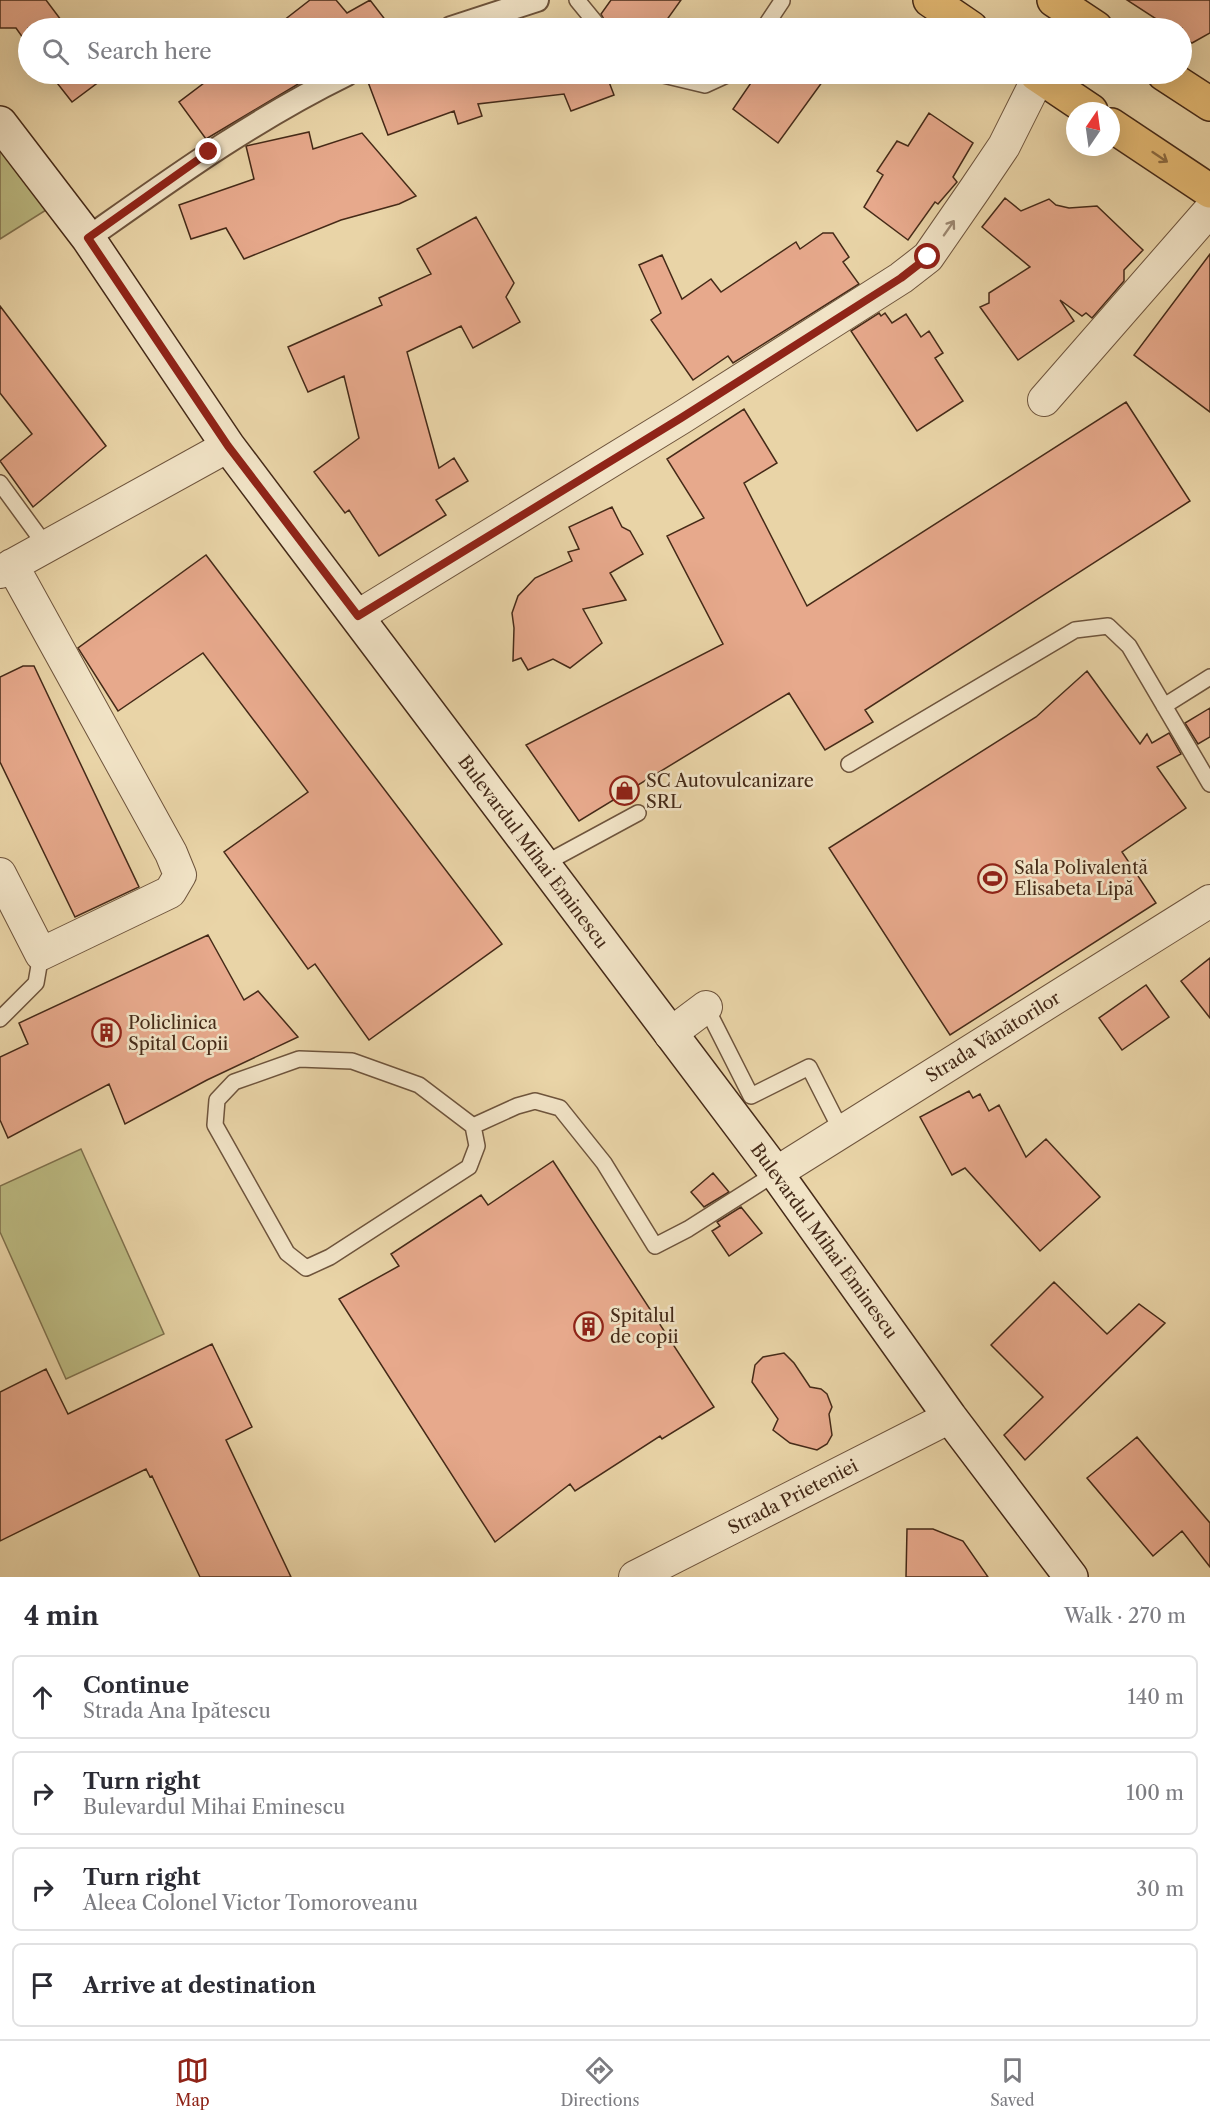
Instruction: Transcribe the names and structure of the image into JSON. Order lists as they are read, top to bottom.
{
  "streets": {
    "main road": ["Bulevardul Mihai Eminescu"],
    "street": ["Strada Vânătorilor", "Strada Prieteniei"]
  },
  "crossings": [
    ["Bulevardul Mihai Eminescu", "Strada Vânătorilor"],
    ["Bulevardul Mihai Eminescu", "Strada Prieteniei"]
  ],
  "places": {
    "shop": ["SC Autovulcanizare SRL"],
    "sports": ["Sala Polivalentă Elisabeta Lipă"],
    "building": ["Policlinica Spital Copii", "Spitalul de copii"]
  },
  "north": "top",
  "page": {
    "search": "Search here",
    "heading": ["4 min", "Walk · 270 m"],
    "list": [
      ["Continue", "Strada Ana Ipătescu", "140 m"],
      ["Turn right", "Bulevardul Mihai Eminescu", "100 m"],
      ["Turn right", "Aleea Colonel Victor Tomoroveanu", "30 m"],
      "Arrive at destination"
    ],
    "nav": ["Map", "Directions", "Saved"]
  }
}
